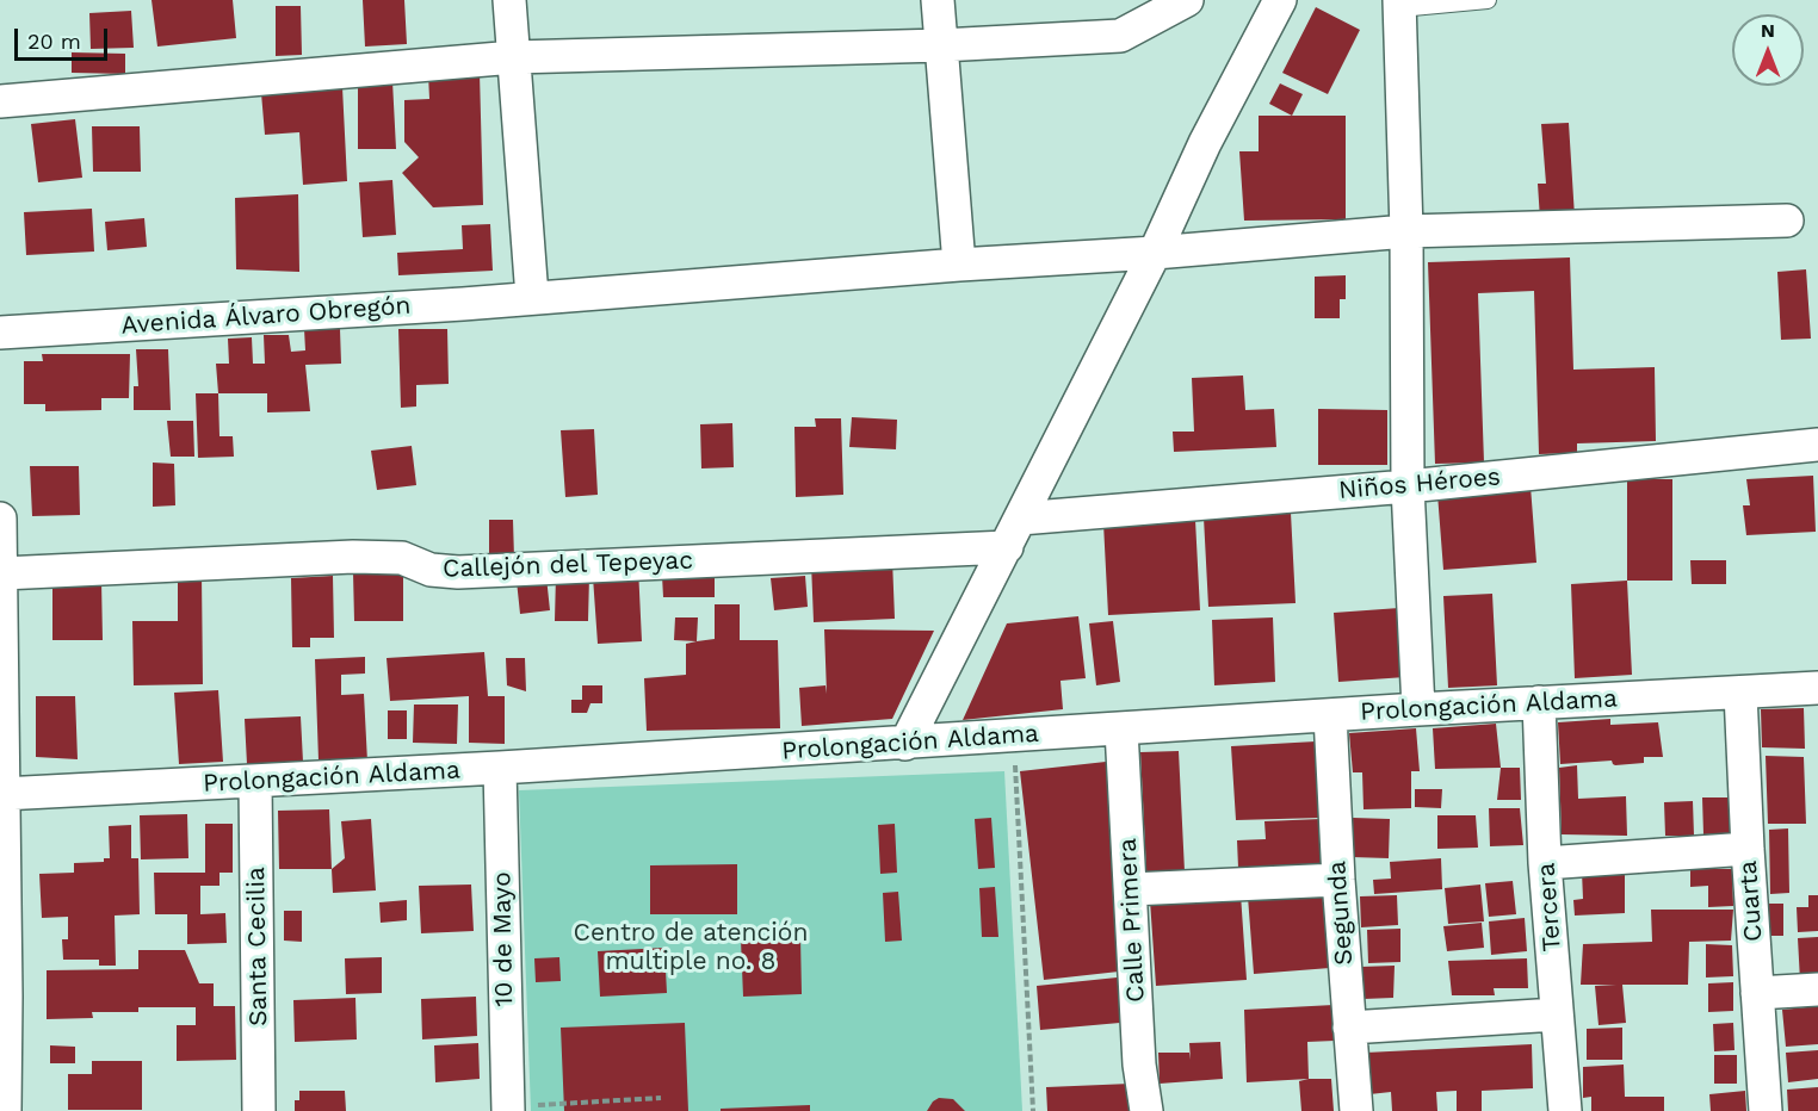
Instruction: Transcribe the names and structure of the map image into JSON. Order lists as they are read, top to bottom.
{
  "streets": {
    "street": [
      "Avenida Álvaro Obregón",
      "Niños Héroes",
      "Callejón del Tepeyac",
      "Prolongación Aldama",
      "Cuarta",
      "Tercera",
      "Segunda",
      "Calle Primera",
      "10 de Mayo",
      "Santa Cecilia"
    ]
  },
  "crossings": [
    ["Prolongación Aldama", "Cuarta"],
    ["Prolongación Aldama", "Tercera"],
    ["Prolongación Aldama", "Segunda"],
    ["Prolongación Aldama", "Calle Primera"],
    ["Prolongación Aldama", "10 de Mayo"],
    ["Prolongación Aldama", "Santa Cecilia"]
  ],
  "parks": ["Centro de atención multiple no. 8"],
  "scale_bar": "20 m",
  "north": "top"
}
